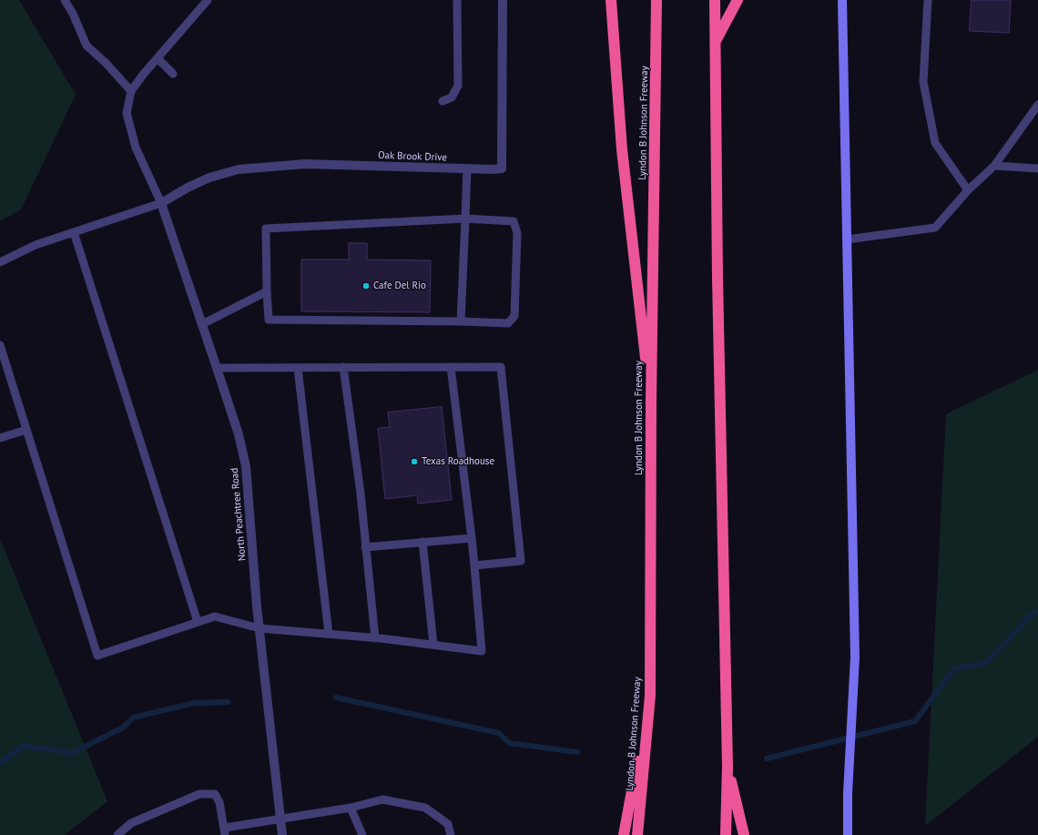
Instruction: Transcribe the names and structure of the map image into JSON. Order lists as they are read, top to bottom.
{
  "streets": {
    "highway": ["Lyndon B Johnson Freeway"],
    "street": ["Oak Brook Drive", "North Peachtree Road"]
  },
  "crossings": [
    ["Oak Brook Drive", "North Peachtree Road"]
  ],
  "places": ["Cafe Del Rio", "Texas Roadhouse"]
}
